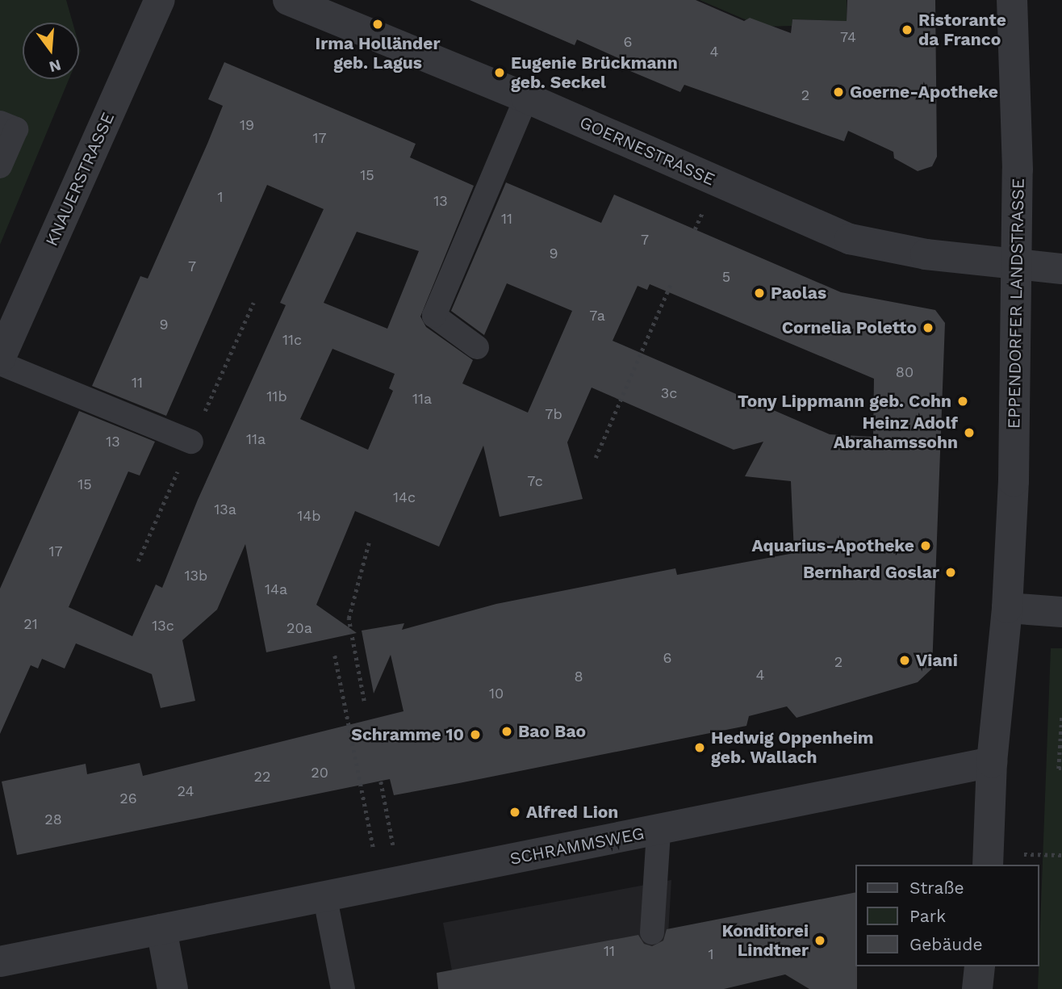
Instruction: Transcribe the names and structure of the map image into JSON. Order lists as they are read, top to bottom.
{
  "streets": {
    "street": [
      "GOERNESTRASSE",
      "KNAUERSTRASSE",
      "EPPENDORFER LANDSTRASSE",
      "SCHRAMMSWEG"
    ]
  },
  "crossings": [
    ["GOERNESTRASSE", "EPPENDORFER LANDSTRASSE"],
    ["EPPENDORFER LANDSTRASSE", "SCHRAMMSWEG"]
  ],
  "places": [
    "Irma Holländer geb. Lagus",
    "Ristorante da Franco",
    "Eugenie Brückmann geb. Seckel",
    "Goerne-Apotheke",
    "Paolas",
    "Cornelia Poletto",
    "Tony Lippmann geb. Cohn",
    "Heinz Adolf Abrahamssohn",
    "Aquarius-Apotheke",
    "Bernhard Goslar",
    "Viani",
    "Bao Bao",
    "Schramme 10",
    "Hedwig Oppenheim geb. Wallach",
    "Alfred Lion",
    "Konditorei Lindtner"
  ],
  "house_numbers": [
    "74",
    "6",
    "4",
    "2",
    "19",
    "17",
    "15",
    "1",
    "13",
    "11",
    "7",
    "9",
    "7",
    "5",
    "7a",
    "9",
    "11c",
    "80",
    "11",
    "3c",
    "11b",
    "11a",
    "7b",
    "11a",
    "13",
    "7c",
    "15",
    "14c",
    "13a",
    "14b",
    "17",
    "13b",
    "14a",
    "21",
    "13c",
    "20a",
    "6",
    "2",
    "4",
    "8",
    "10",
    "20",
    "22",
    "24",
    "26",
    "28",
    "11",
    "1"
  ],
  "legend": ["Straße", "Park", "Gebäude"],
  "north": "bottom"
}
